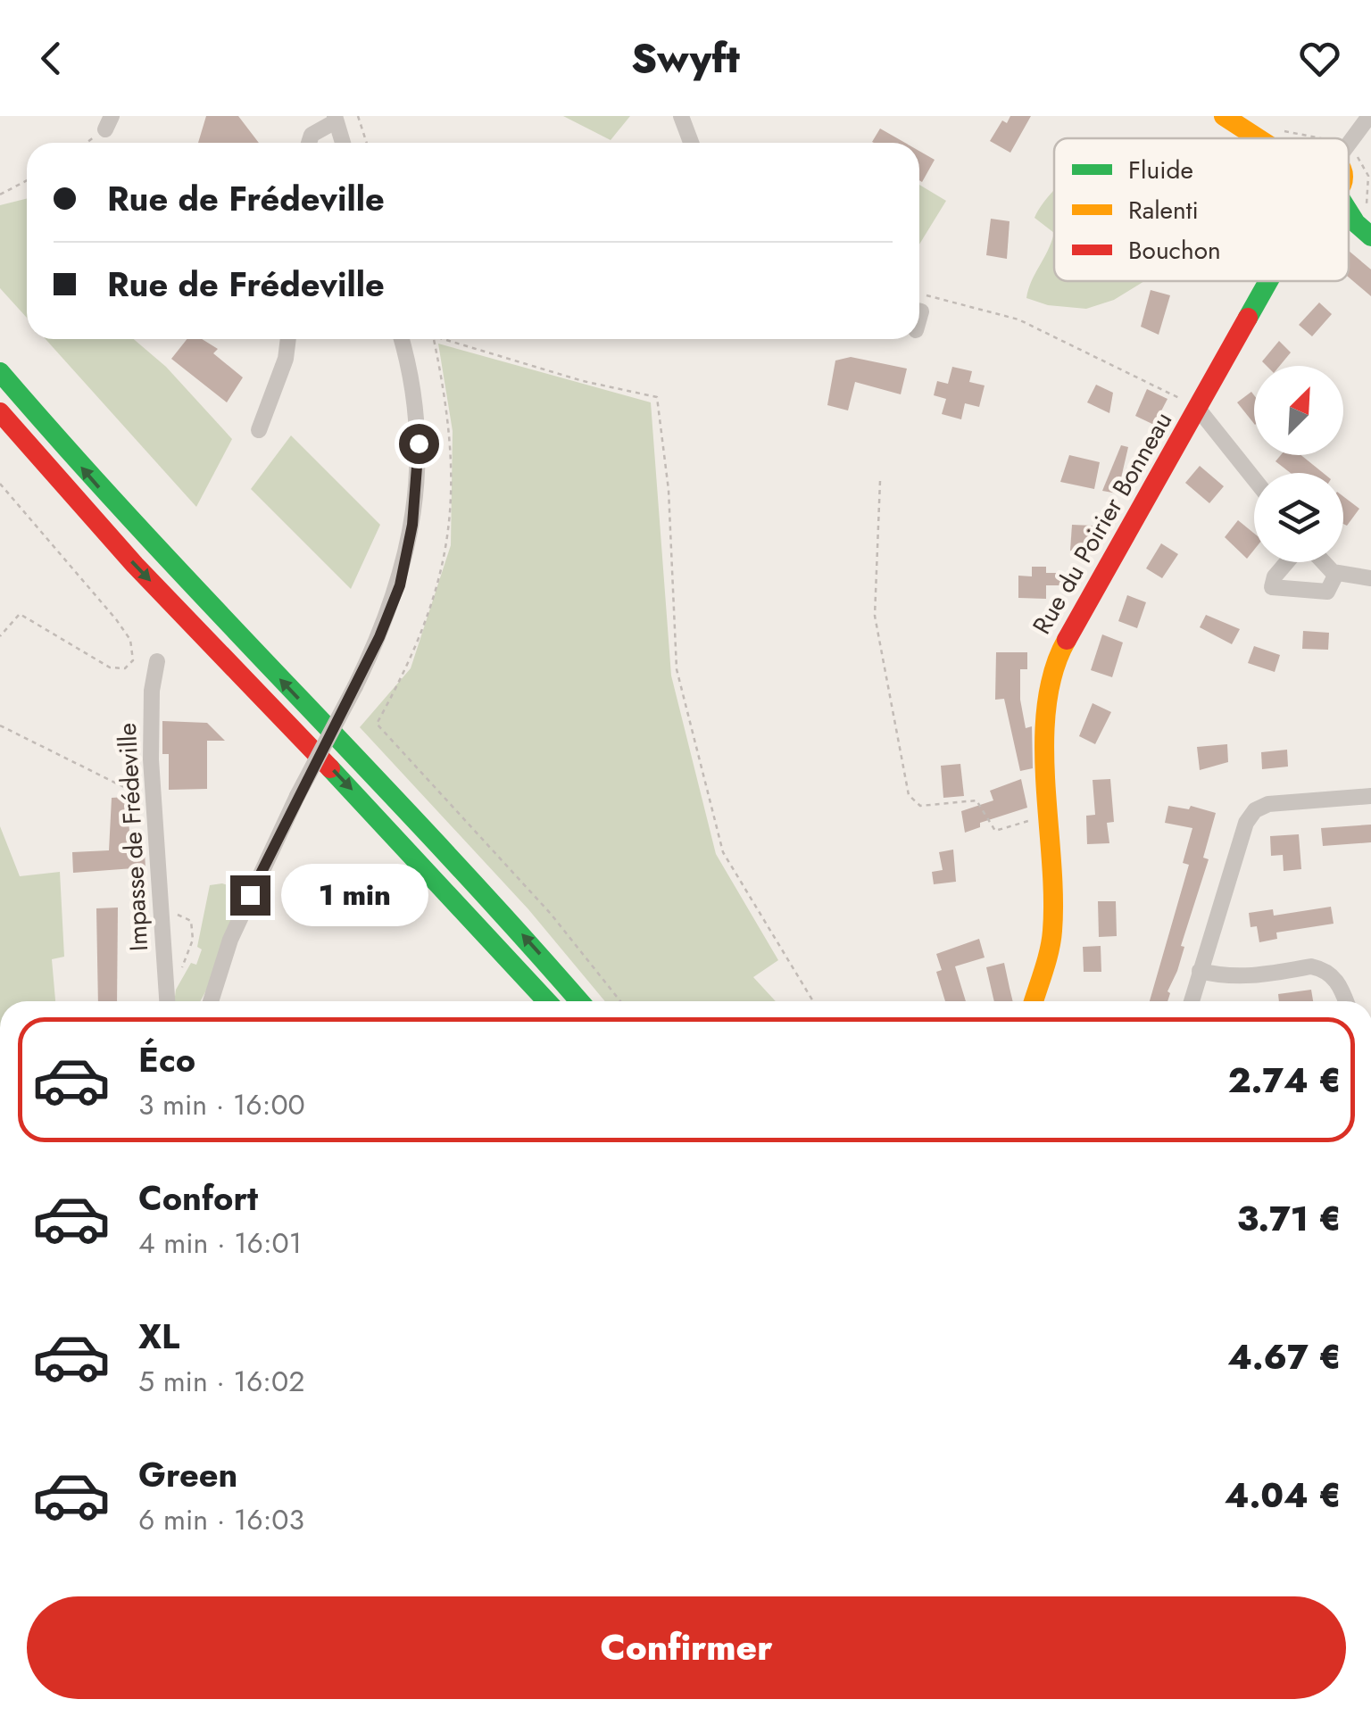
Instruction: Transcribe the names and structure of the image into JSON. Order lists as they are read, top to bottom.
{
  "streets": {
    "main road": ["Rue du Poirier Bonneau"],
    "street": ["Impasse de Frédeville"]
  },
  "legend": ["Fluide", "Ralenti", "Bouchon"],
  "north": "top right",
  "page": {
    "header": "Swyft",
    "banner": ["Rue de Frédeville", "Rue de Frédeville"],
    "bubble": "1 min",
    "list": [
      {
        "name": "Éco",
        "note": "3 min · 16:00",
        "value": "2.74 €"
      },
      {
        "name": "Confort",
        "note": "4 min · 16:01",
        "value": "3.71 €"
      },
      {
        "name": "XL",
        "note": "5 min · 16:02",
        "value": "4.67 €"
      },
      {
        "name": "Green",
        "note": "6 min · 16:03",
        "value": "4.04 €"
      }
    ],
    "buttons": "Confirmer"
  }
}
